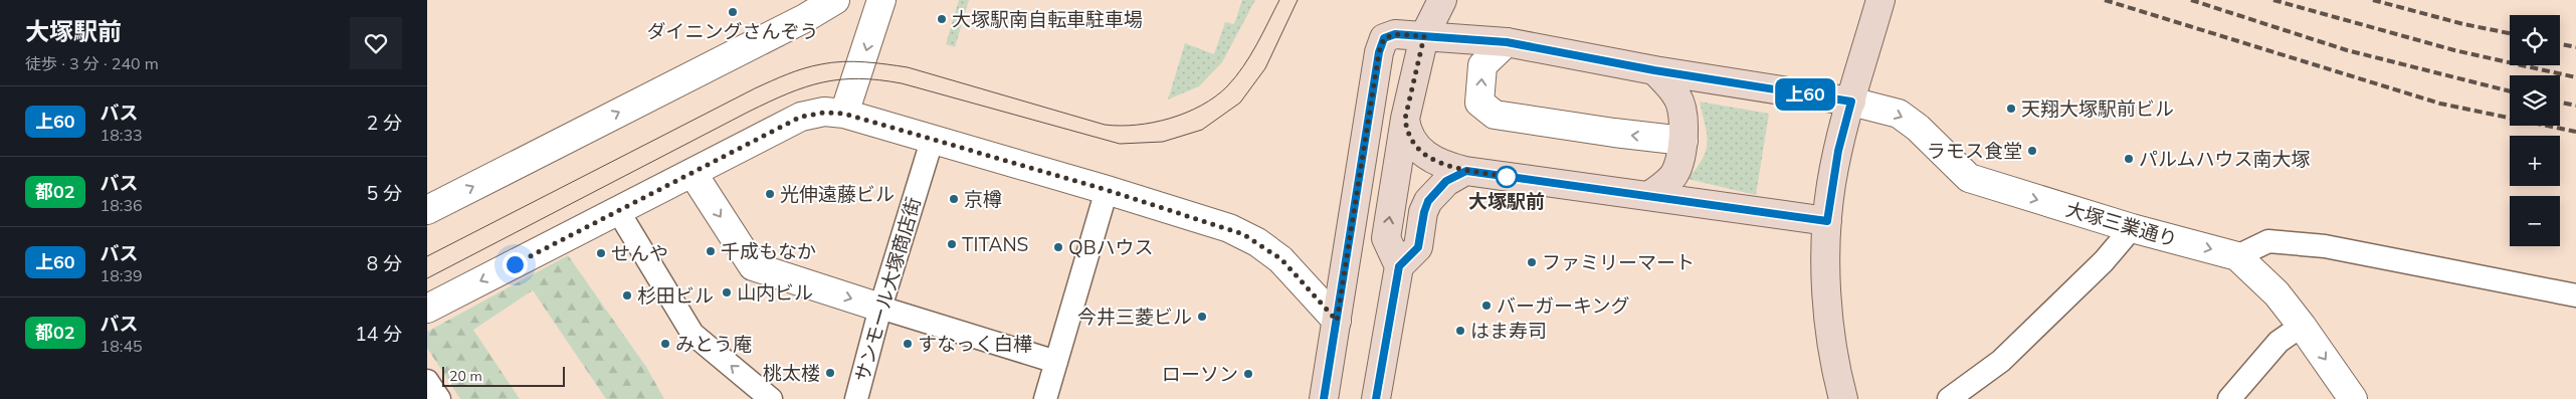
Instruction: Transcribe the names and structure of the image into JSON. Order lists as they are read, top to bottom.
{
  "streets": {
    "street": ["大塚三業通り"],
    "lane": ["サンモール大塚商店街"]
  },
  "one_way": ["大塚三業通り"],
  "places": [
    "ダイニングさんぞう",
    "大塚駅南自転車駐車場",
    "天翔大塚駅前ビル",
    "ラモス食堂",
    "パルムハウス南大塚",
    "大塚駅前",
    "光伸遠藤ビル",
    "京樽",
    "TITANS",
    "QBハウス",
    "千成もなか",
    "せんや",
    "ファミリーマート",
    "山内ビル",
    "杉田ビル",
    "バーガーキング",
    "今井三菱ビル",
    "はま寿司",
    "みとう庵",
    "すなっく白樺",
    "桃太楼",
    "ローソン"
  ],
  "lines": ["bus line 上60"],
  "scale_bar": "20 m",
  "page": {
    "heading": ["大塚駅前", "徒歩 · 3 分 · 240 m"],
    "on_map": "上60",
    "map_buttons": ["+", "−"],
    "list": [
      {
        "mark": "上60",
        "name": "バス",
        "note": "18:33",
        "value": "2 分"
      },
      {
        "mark": "都02",
        "name": "バス",
        "note": "18:36",
        "value": "5 分"
      },
      {
        "mark": "上60",
        "name": "バス",
        "note": "18:39",
        "value": "8 分"
      },
      {
        "mark": "都02",
        "name": "バス",
        "note": "18:45",
        "value": "14 分"
      }
    ],
    "scale": "20 m"
  }
}
